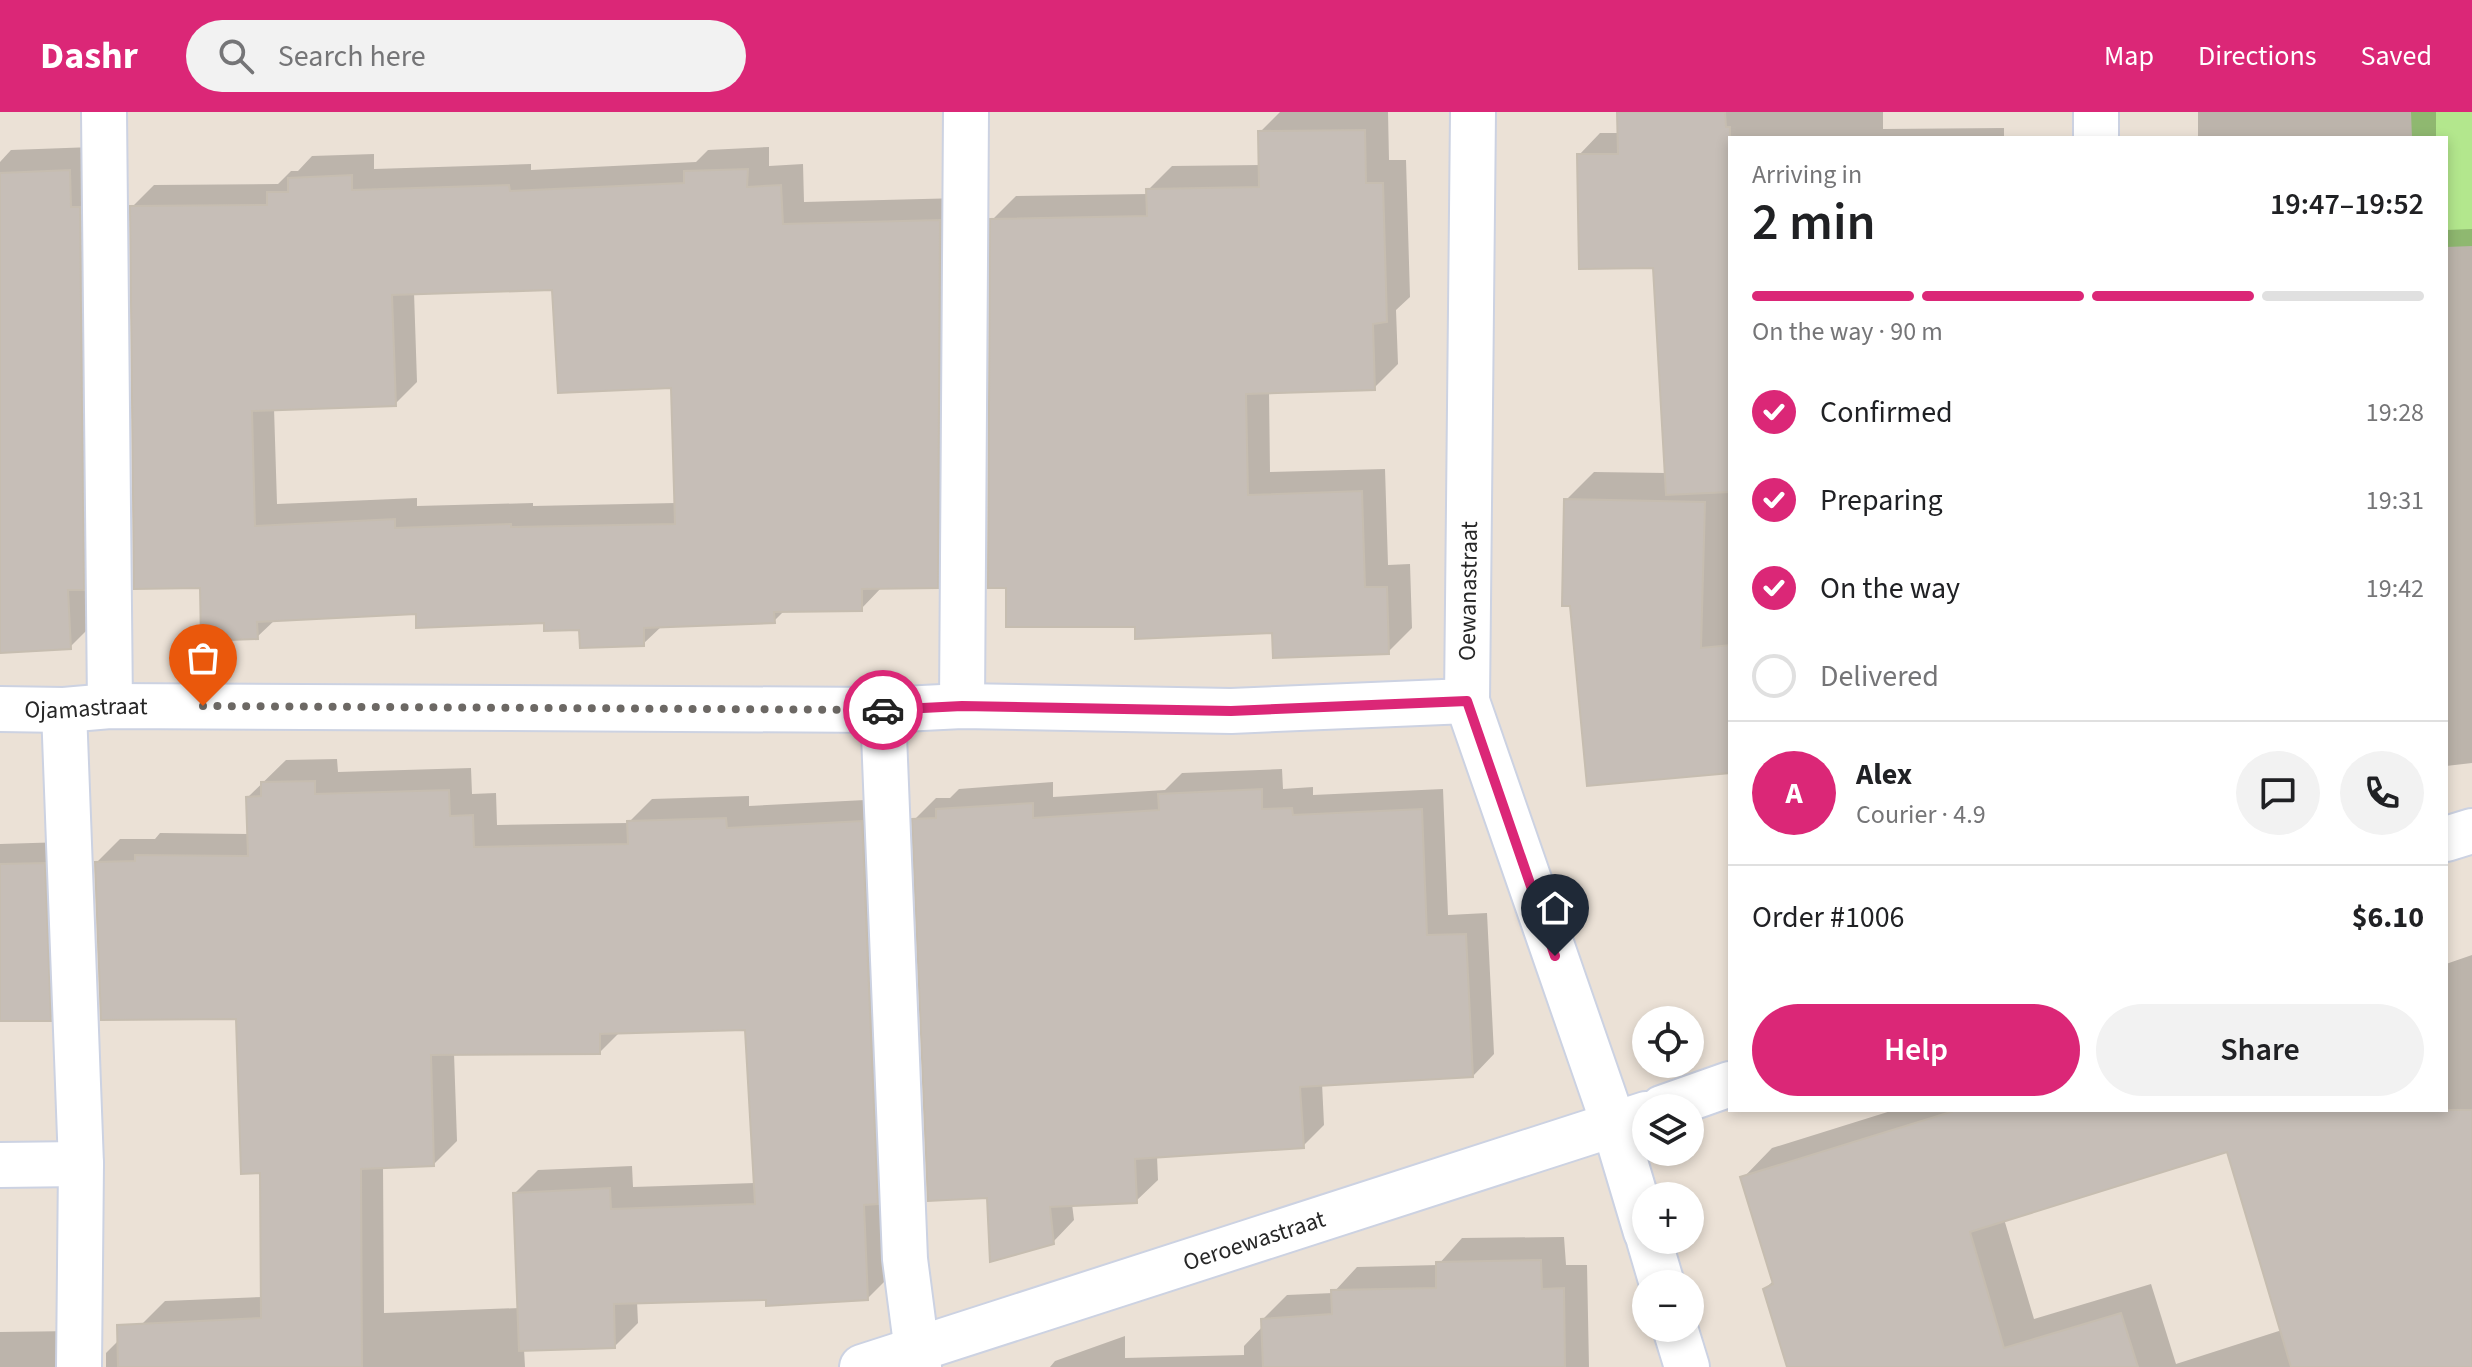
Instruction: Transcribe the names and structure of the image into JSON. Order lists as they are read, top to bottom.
{
  "streets": {
    "street": ["Oewanastraat", "Ojamastraat", "Oeroewastraat"]
  },
  "crossings": [
    ["Oewanastraat", "Ojamastraat"],
    ["Oewanastraat", "Oeroewastraat"]
  ],
  "page": {
    "header": "Dashr",
    "search": "Search here",
    "nav": ["Map", "Directions", "Saved"],
    "heading": ["2 min", "Arriving in", "19:47–19:52"],
    "panel": [
      "Alex",
      "Courier · 4.9",
      "Order #1006",
      "$6.10"
    ],
    "bar": "On the way · 90 m",
    "list": [
      ["Confirmed", "19:28"],
      ["Preparing", "19:31"],
      ["On the way", "19:42"],
      "Delivered"
    ],
    "round": "A",
    "buttons": ["Help", "Share"],
    "map_buttons": ["+", "−"]
  }
}
